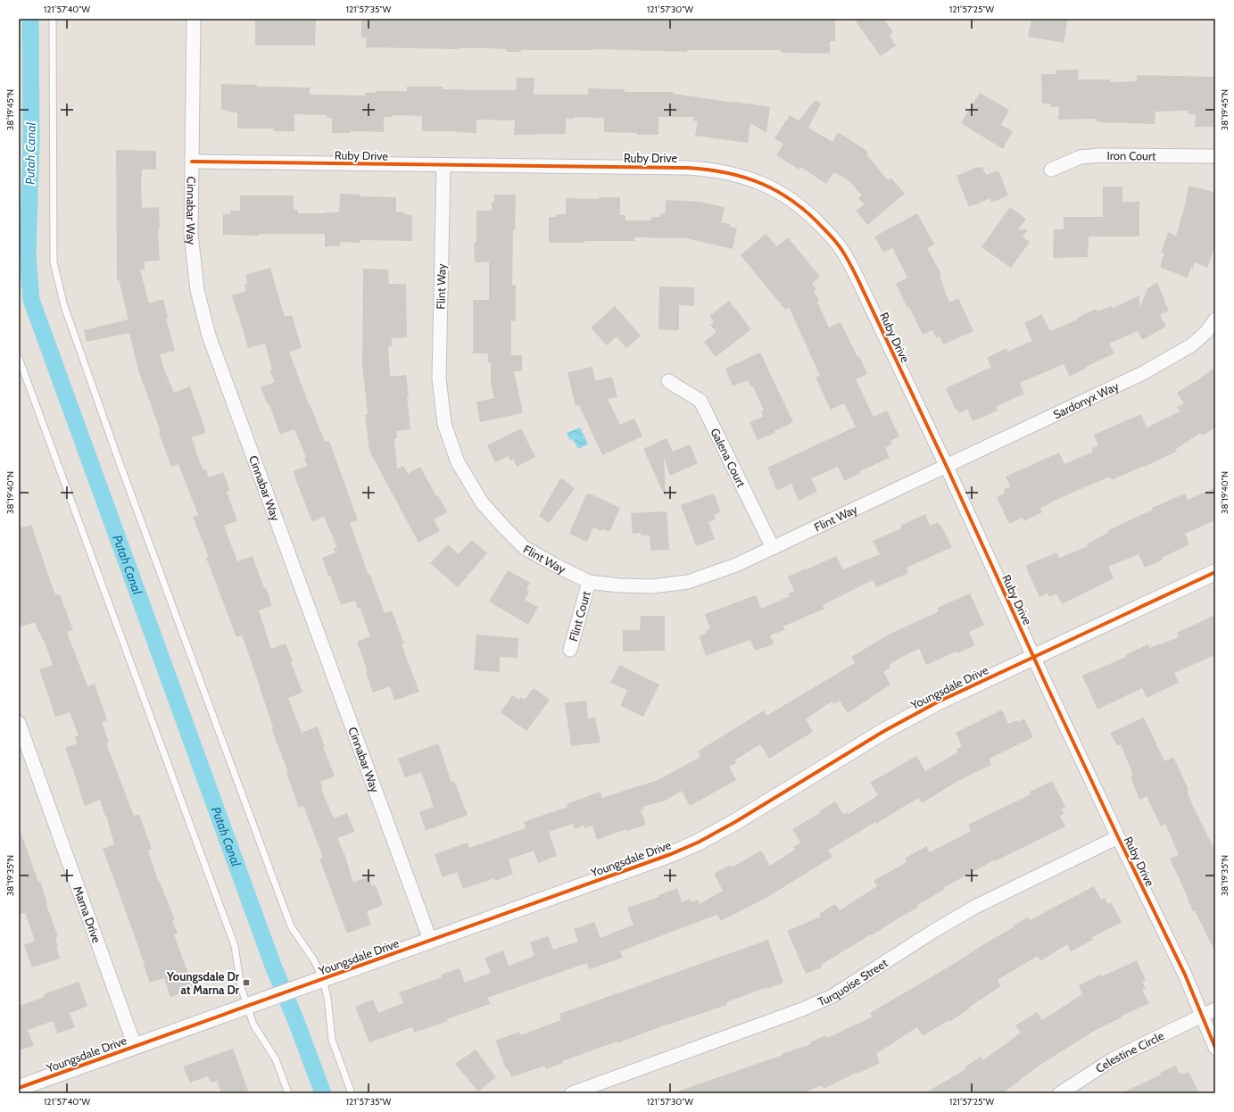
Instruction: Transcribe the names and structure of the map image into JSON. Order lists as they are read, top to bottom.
{
  "streets": {
    "street": [
      "Ruby Drive",
      "Iron Court",
      "Cinnabar Way",
      "Flint Way",
      "Sardonyx Way",
      "Galena Court",
      "Flint Court",
      "Youngsdale Drive",
      "Marna Drive",
      "Turquoise Street",
      "Celestine Circle"
    ]
  },
  "crossings": [
    ["Ruby Drive", "Cinnabar Way"],
    ["Ruby Drive", "Flint Way"],
    ["Ruby Drive", "Sardonyx Way"],
    ["Ruby Drive", "Youngsdale Drive"],
    ["Ruby Drive", "Turquoise Street"],
    ["Ruby Drive", "Celestine Circle"],
    ["Cinnabar Way", "Youngsdale Drive"],
    ["Flint Way", "Sardonyx Way"],
    ["Flint Way", "Galena Court"],
    ["Flint Way", "Flint Court"],
    ["Youngsdale Drive", "Marna Drive"]
  ],
  "water": ["Putah Canal"],
  "places": {
    "transit": ["Youngsdale Dr at Marna Dr"]
  },
  "coordinates": [
    "121°57'40\"W",
    "121°57'35\"W",
    "121°57'30\"W",
    "121°57'25\"W",
    "38°19'45\"N",
    "38°19'40\"N",
    "38°19'35\"N"
  ]
}
